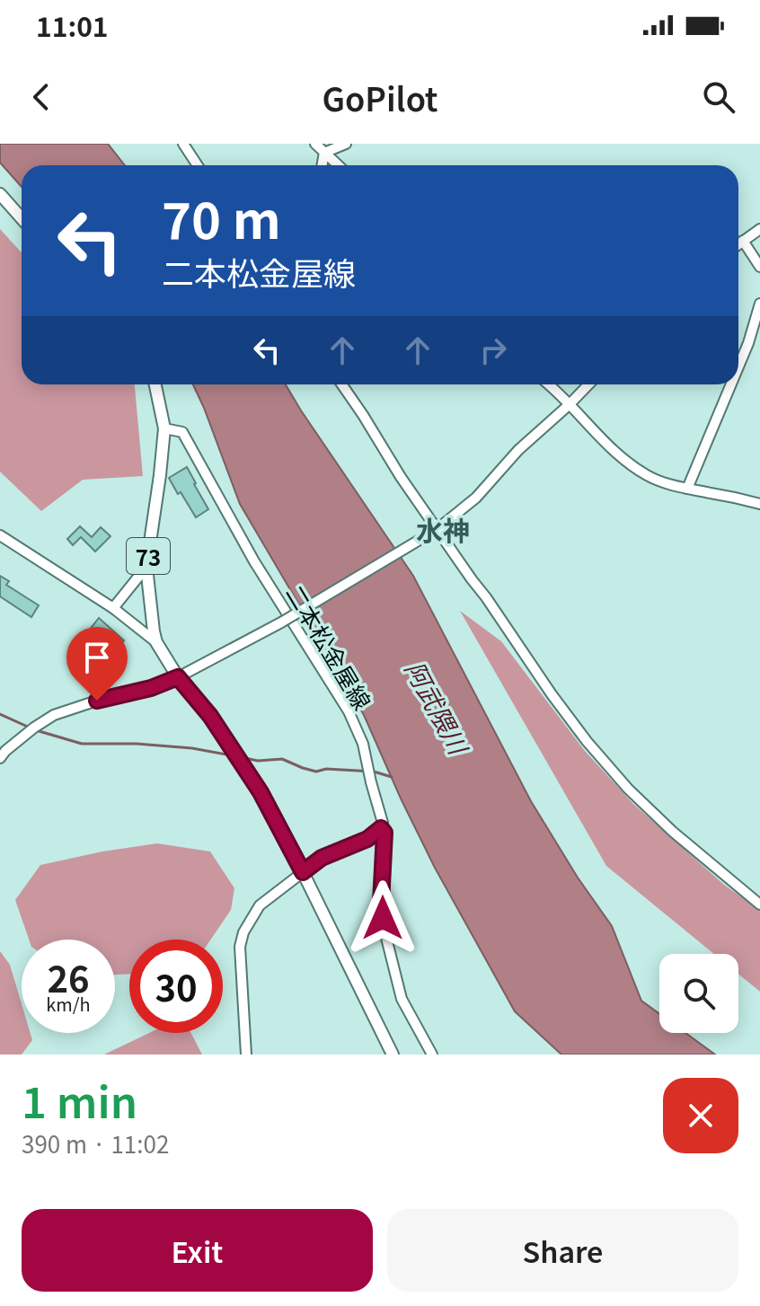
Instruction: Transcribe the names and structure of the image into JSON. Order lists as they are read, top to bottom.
{
  "streets": {
    "main road": ["73"],
    "street": ["二本松金屋線"]
  },
  "crossings": [
    ["73", "二本松金屋線"]
  ],
  "districts": ["水神"],
  "water": ["阿武隈川"],
  "page": {
    "status": "11:01",
    "header": "GoPilot",
    "turn": ["70 m", "二本松金屋線"],
    "speed": "26 km/h",
    "limit": "30",
    "heading": ["1 min", "390 m · 11:02"],
    "buttons": ["Exit", "Share"]
  }
}
